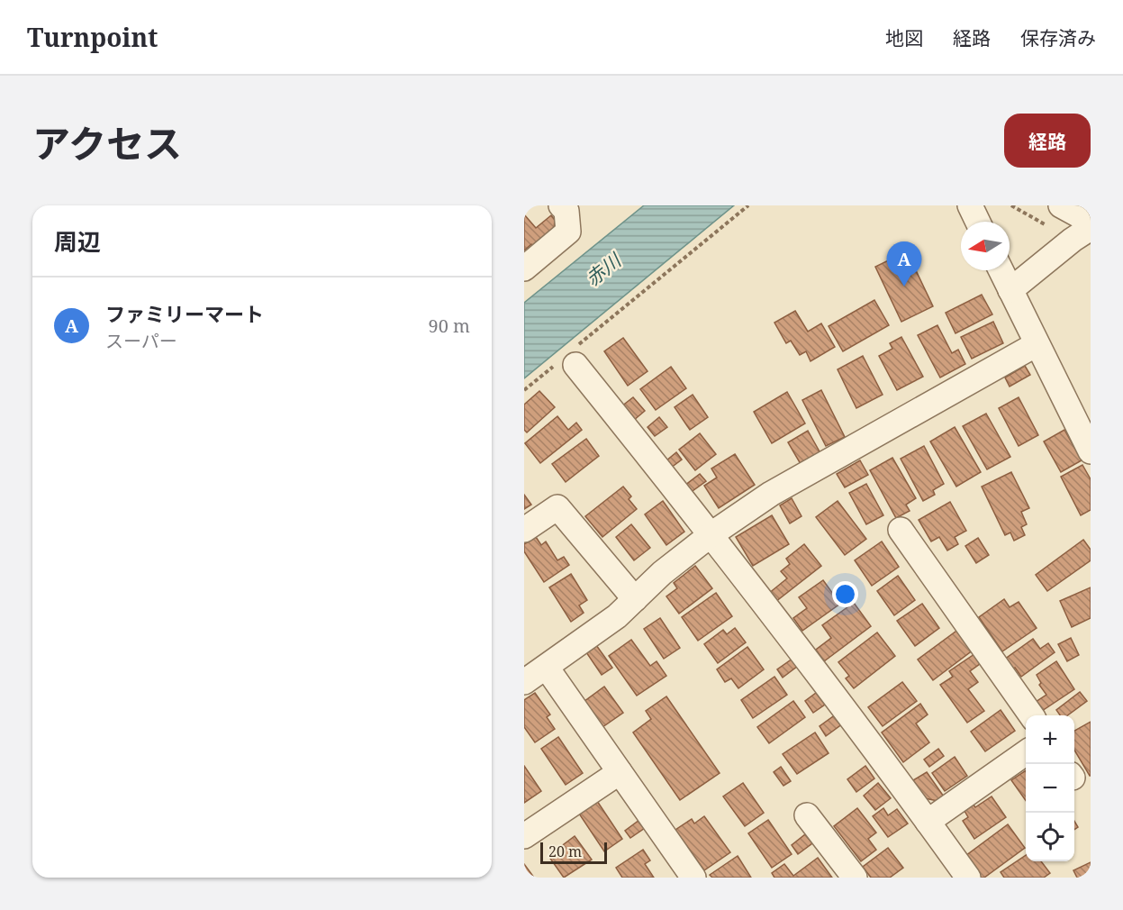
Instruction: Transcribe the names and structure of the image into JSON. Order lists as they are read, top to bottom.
{
  "water": ["赤川"],
  "scale_bar": "20 m",
  "north": "left",
  "page": {
    "header": "Turnpoint",
    "nav": ["地図", "経路", "保存済み"],
    "title": "アクセス",
    "buttons": "経路",
    "heading": "周辺",
    "pins": "A",
    "list": [
      {
        "mark": "A",
        "name": "ファミリーマート",
        "note": "スーパー",
        "value": "90 m"
      }
    ],
    "map_buttons": ["+", "−"],
    "scale": "20 m"
  }
}
